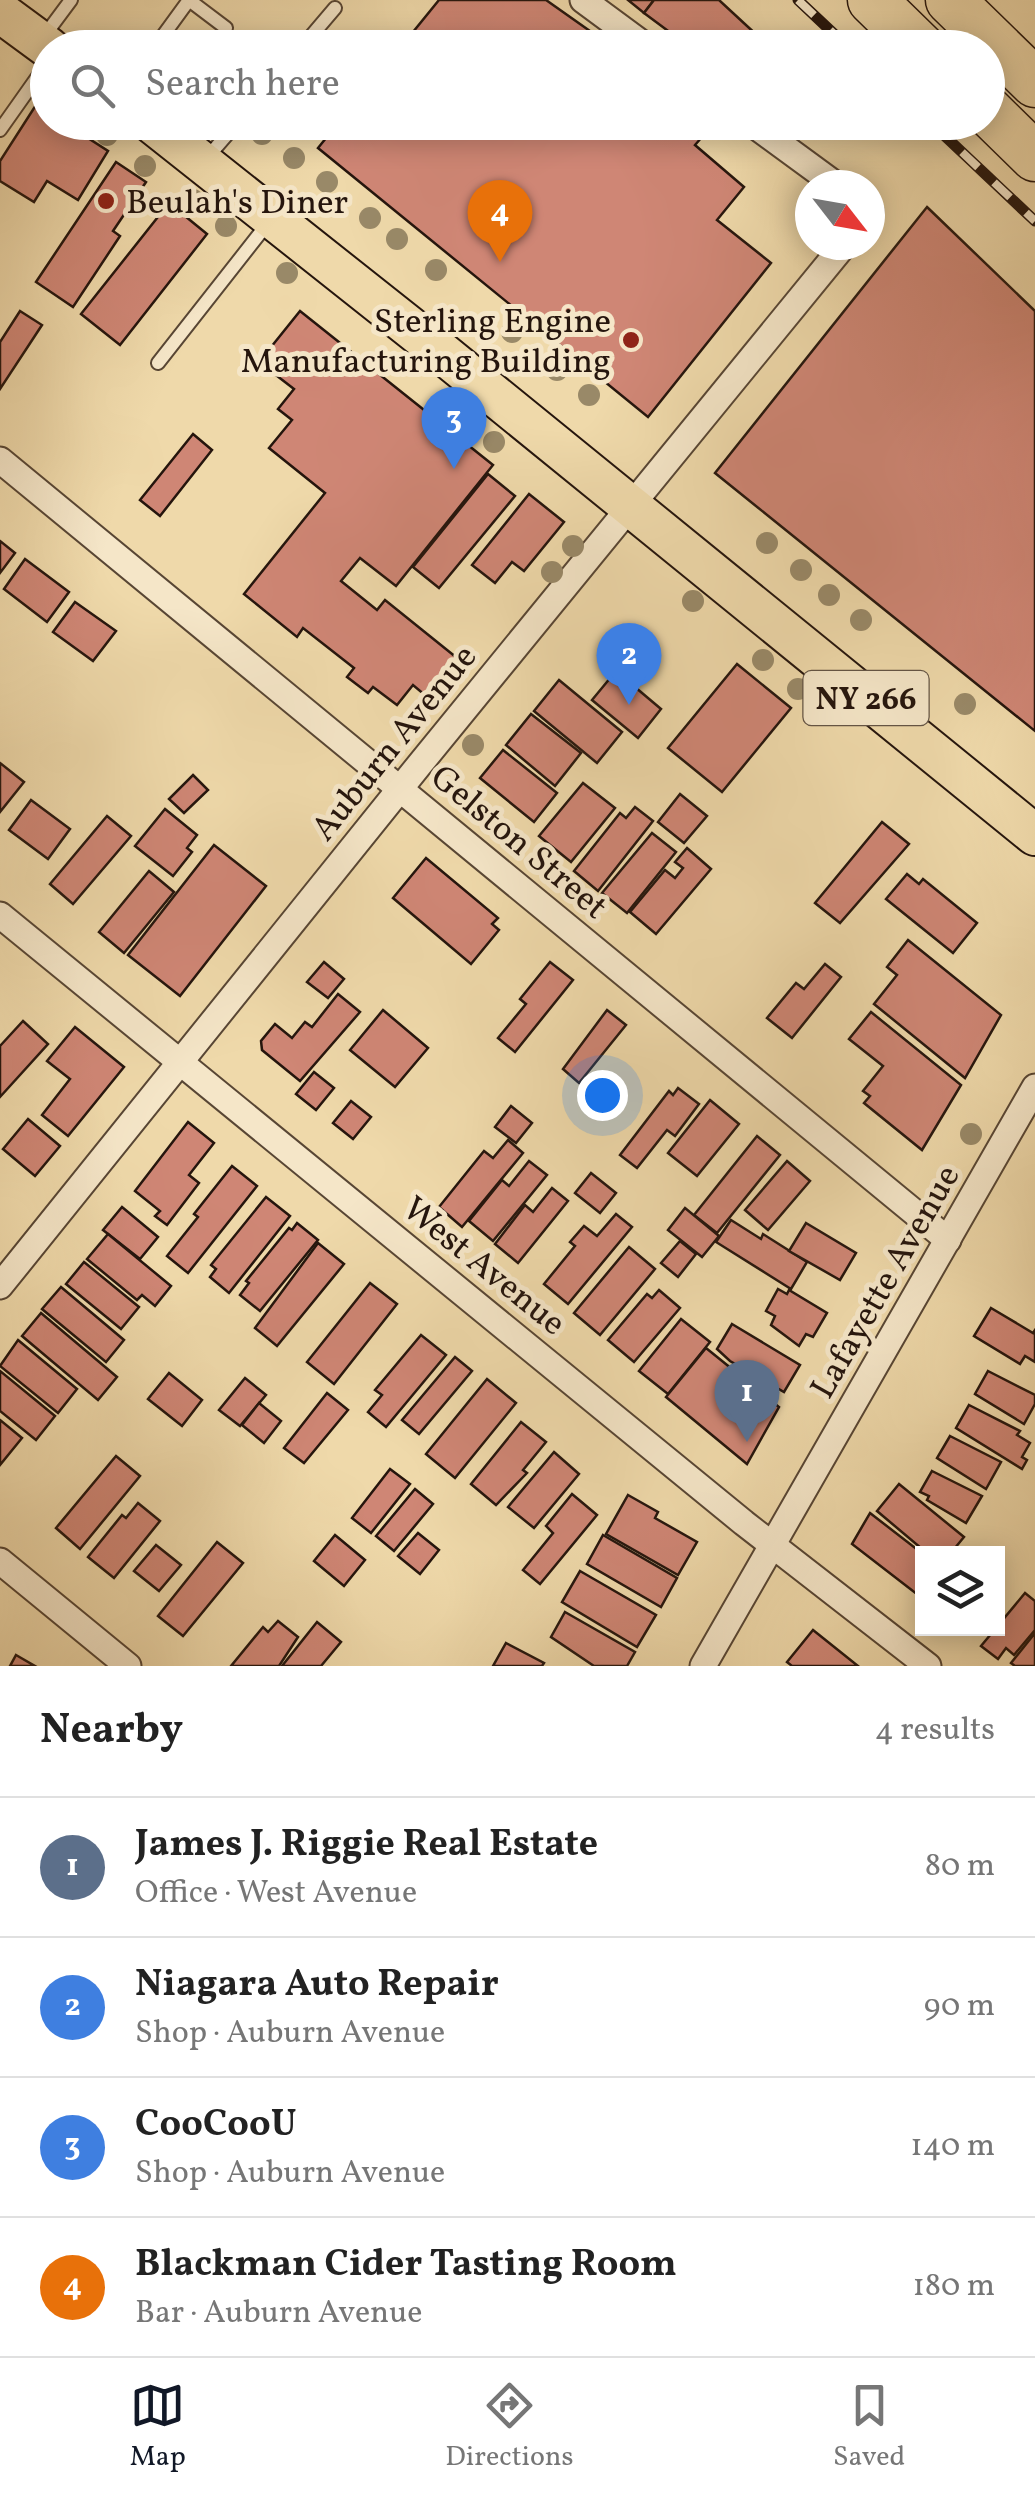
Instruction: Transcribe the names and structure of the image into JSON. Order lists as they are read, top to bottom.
{
  "streets": {
    "main road": ["NY 266"],
    "street": [
      "Auburn Avenue",
      "Gelston Street",
      "West Avenue",
      "Lafayette Avenue"
    ]
  },
  "crossings": [
    ["NY 266", "Auburn Avenue"],
    ["Auburn Avenue", "Gelston Street"],
    ["Auburn Avenue", "West Avenue"],
    ["Gelston Street", "Lafayette Avenue"],
    ["West Avenue", "Lafayette Avenue"]
  ],
  "places": ["Beulah's Diner", "Sterling Engine Manufacturing Building"],
  "north": "bottom right",
  "page": {
    "search": "Search here",
    "pins": [
      "4",
      "3",
      "2",
      "1"
    ],
    "heading": ["Nearby", "4 results"],
    "list": [
      {
        "mark": "1",
        "name": "James J. Riggie Real Estate",
        "note": "Office · West Avenue",
        "value": "80 m"
      },
      {
        "mark": "2",
        "name": "Niagara Auto Repair",
        "note": "Shop · Auburn Avenue",
        "value": "90 m"
      },
      {
        "mark": "3",
        "name": "CooCooU",
        "note": "Shop · Auburn Avenue",
        "value": "140 m"
      },
      {
        "mark": "4",
        "name": "Blackman Cider Tasting Room",
        "note": "Bar · Auburn Avenue",
        "value": "180 m"
      }
    ],
    "nav": ["Map", "Directions", "Saved"]
  }
}
